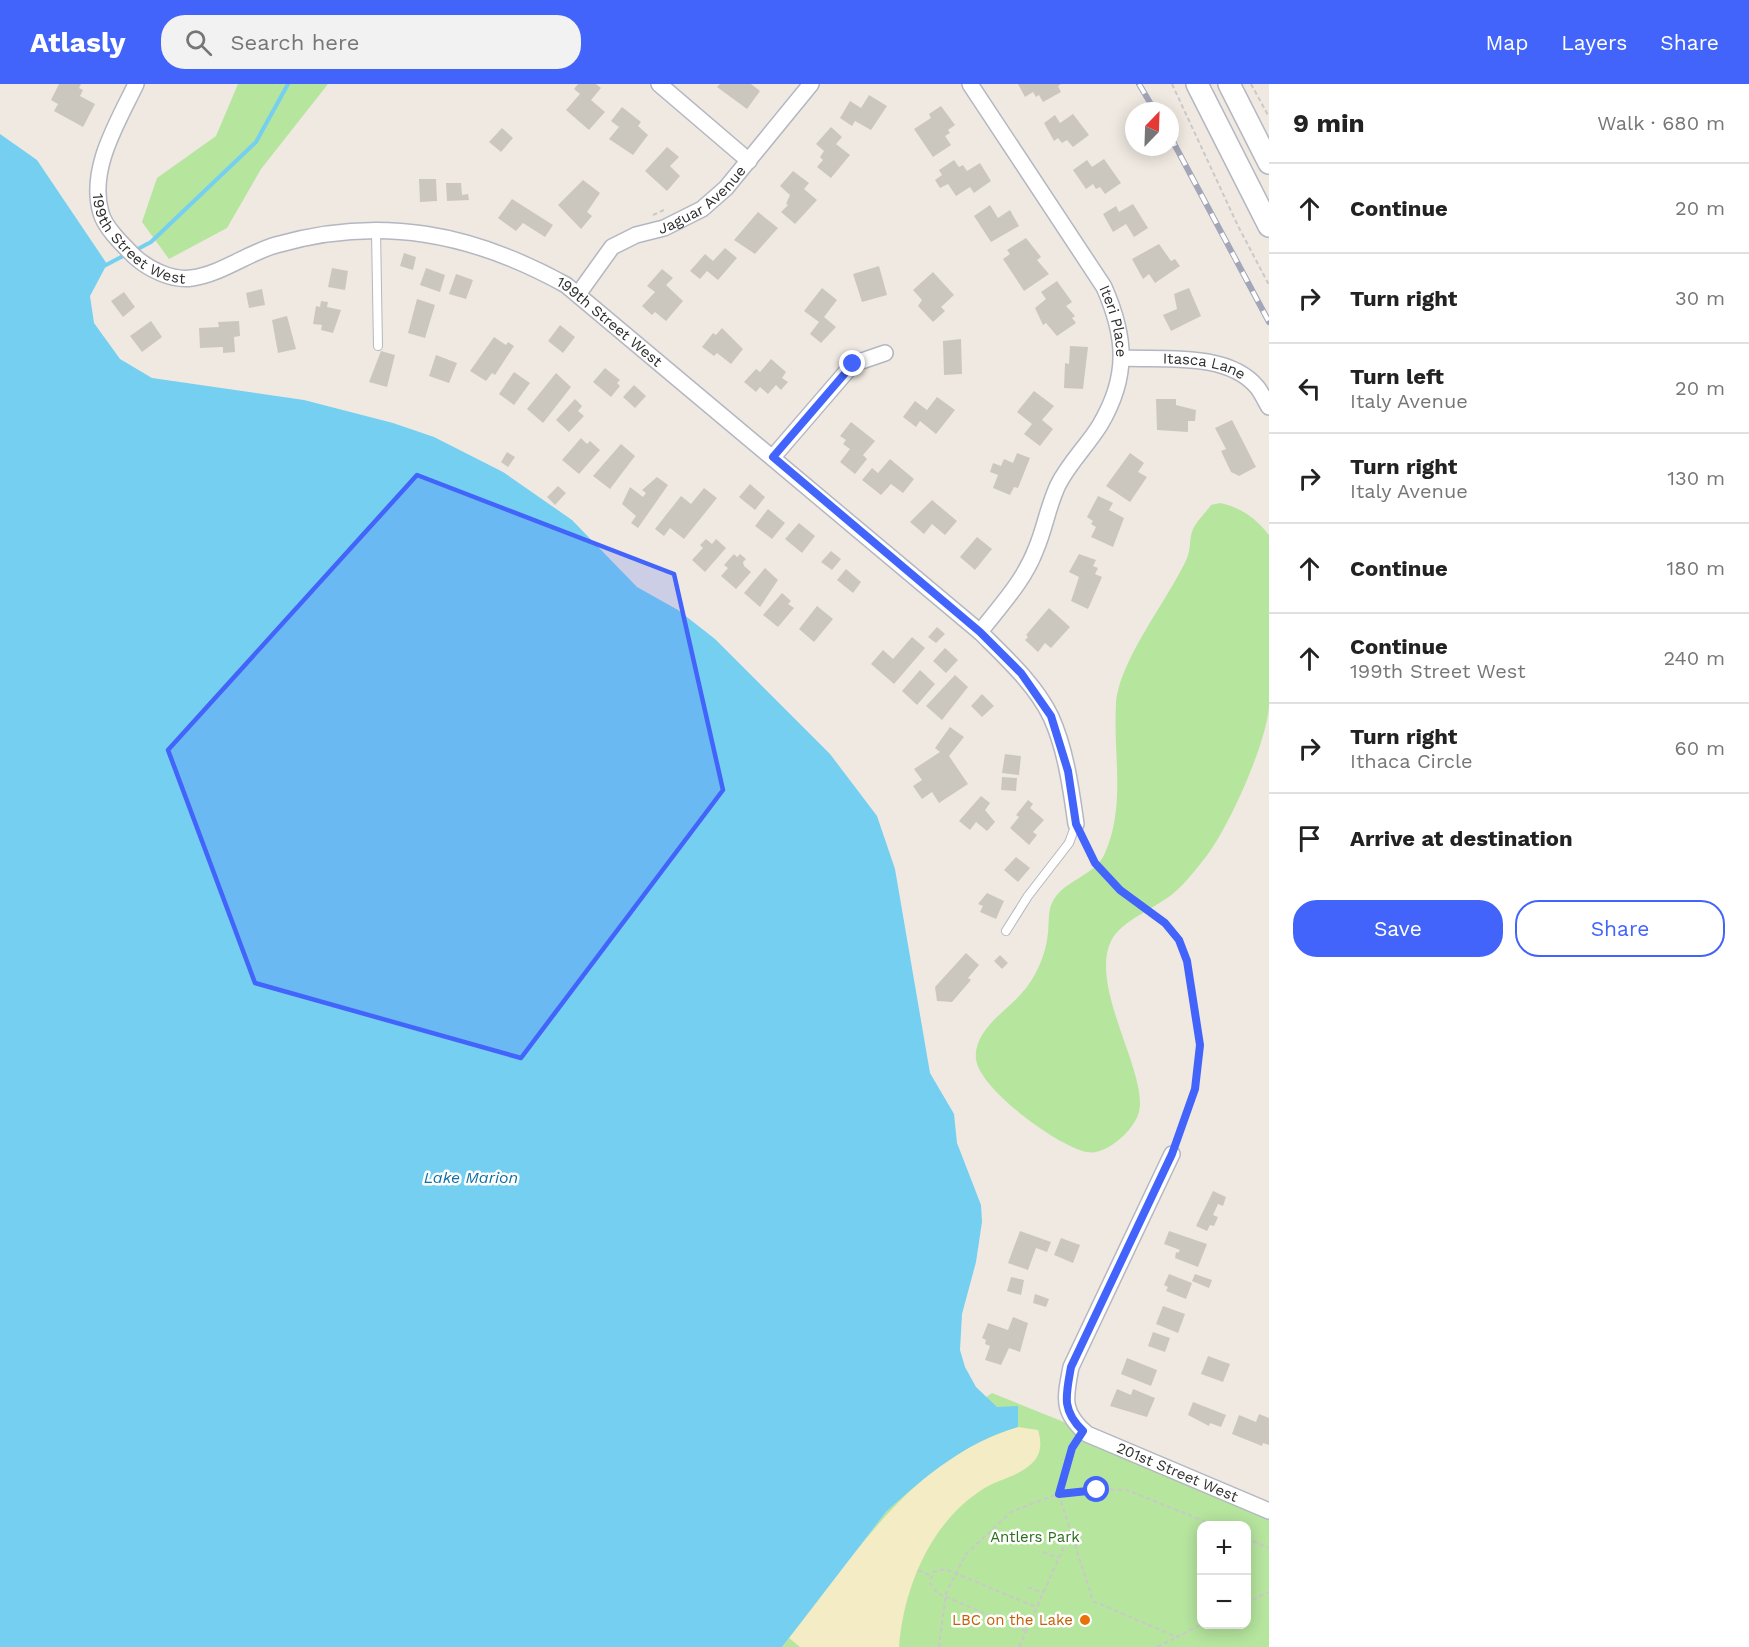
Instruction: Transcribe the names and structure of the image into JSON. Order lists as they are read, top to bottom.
{
  "streets": {
    "street": [
      "Jaguar Avenue",
      "199th Street West",
      "Iteri Place",
      "Itasca Lane",
      "201st Street West"
    ]
  },
  "crossings": [
    ["Jaguar Avenue", "199th Street West"],
    ["199th Street West", "Iteri Place"],
    ["Iteri Place", "Itasca Lane"]
  ],
  "water": ["Lake Marion"],
  "parks": ["Antlers Park"],
  "places": ["LBC on the Lake"],
  "north": "top right",
  "page": {
    "header": "Atlasly",
    "search": "Search here",
    "nav": ["Map", "Layers", "Share"],
    "heading": ["9 min", "Walk · 680 m"],
    "list": [
      ["Continue", "20 m"],
      ["Turn right", "30 m"],
      ["Turn left", "Italy Avenue", "20 m"],
      ["Turn right", "Italy Avenue", "130 m"],
      ["Continue", "180 m"],
      ["Continue", "199th Street West", "240 m"],
      ["Turn right", "Ithaca Circle", "60 m"],
      "Arrive at destination"
    ],
    "buttons": ["Save", "Share"],
    "map_buttons": ["+", "−"]
  }
}
